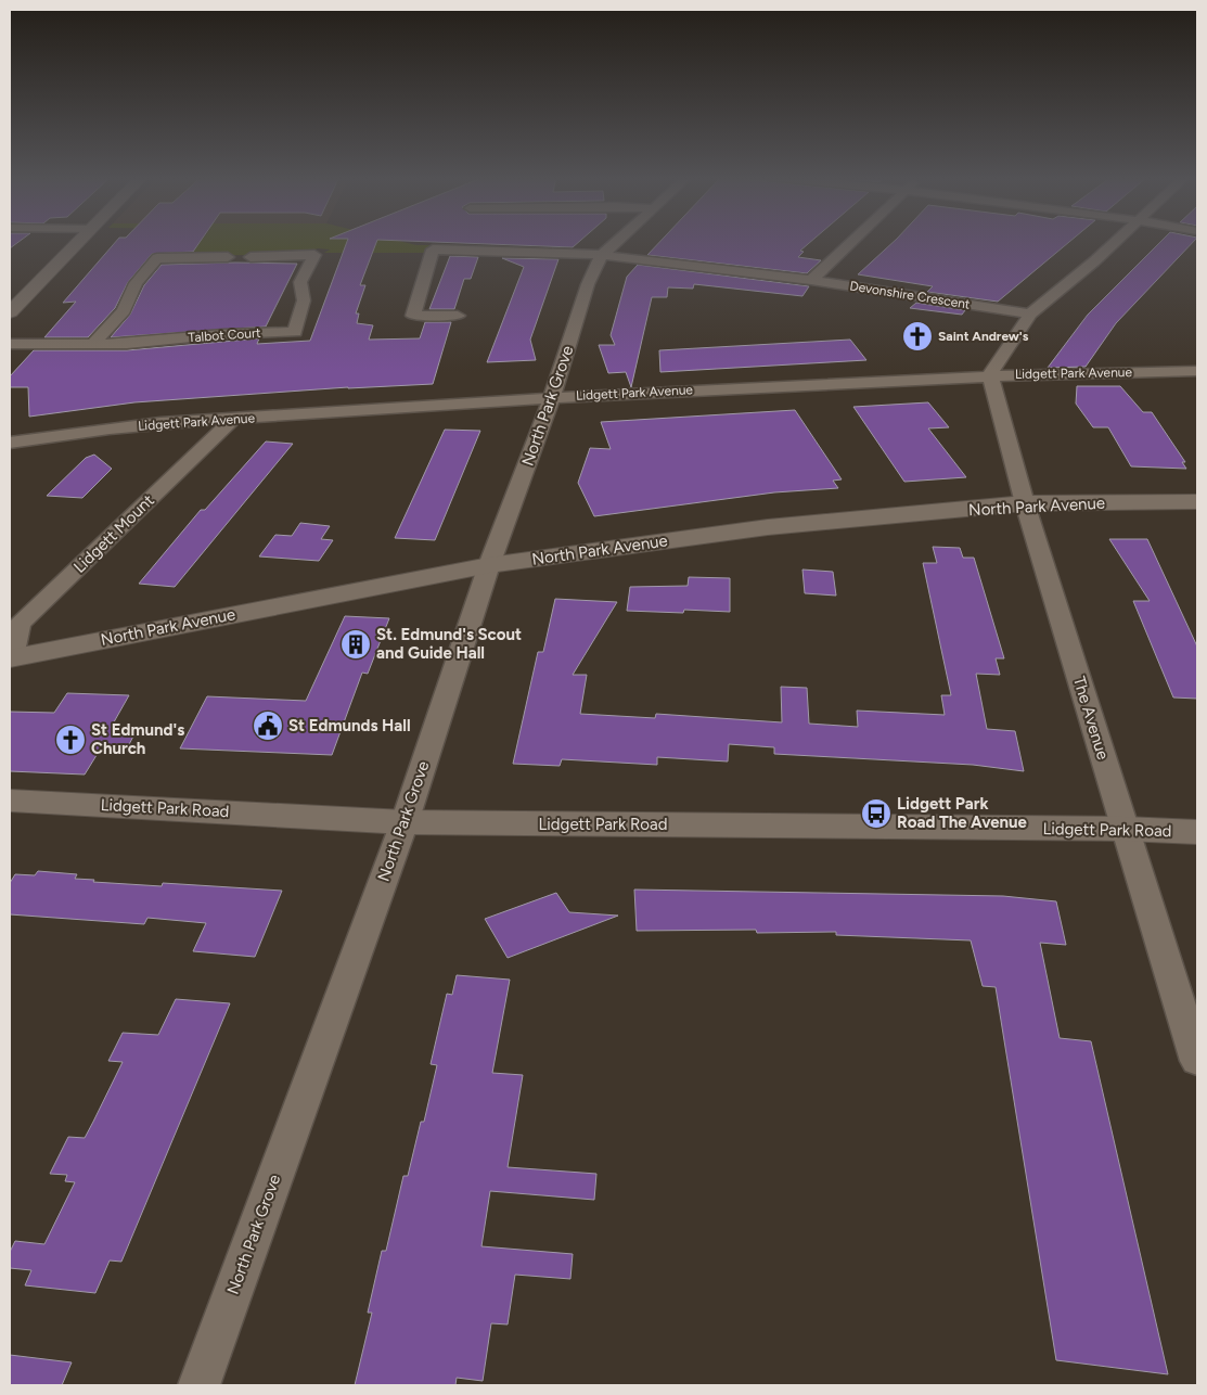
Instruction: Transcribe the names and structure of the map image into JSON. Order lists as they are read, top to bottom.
{
  "streets": {
    "street": [
      "Devonshire Crescent",
      "Talbot Court",
      "Lidgett Park Avenue",
      "North Park Grove",
      "North Park Avenue",
      "Lidgett Mount",
      "The Avenue",
      "Lidgett Park Road"
    ]
  },
  "crossings": [
    ["Devonshire Crescent", "North Park Grove"],
    ["Lidgett Park Avenue", "North Park Grove"],
    ["Lidgett Park Avenue", "Lidgett Mount"],
    ["Lidgett Park Avenue", "The Avenue"],
    ["North Park Grove", "North Park Avenue"],
    ["North Park Grove", "Lidgett Park Road"],
    ["North Park Avenue", "Lidgett Mount"],
    ["North Park Avenue", "The Avenue"],
    ["The Avenue", "Lidgett Park Road"]
  ],
  "places": {
    "church": ["Saint Andrew's", "St Edmund's Church"],
    "building": ["St. Edmund's Scout and Guide Hall"],
    "public building": ["St Edmunds Hall"],
    "bus stop": ["Lidgett Park Road The Avenue"]
  }
}
